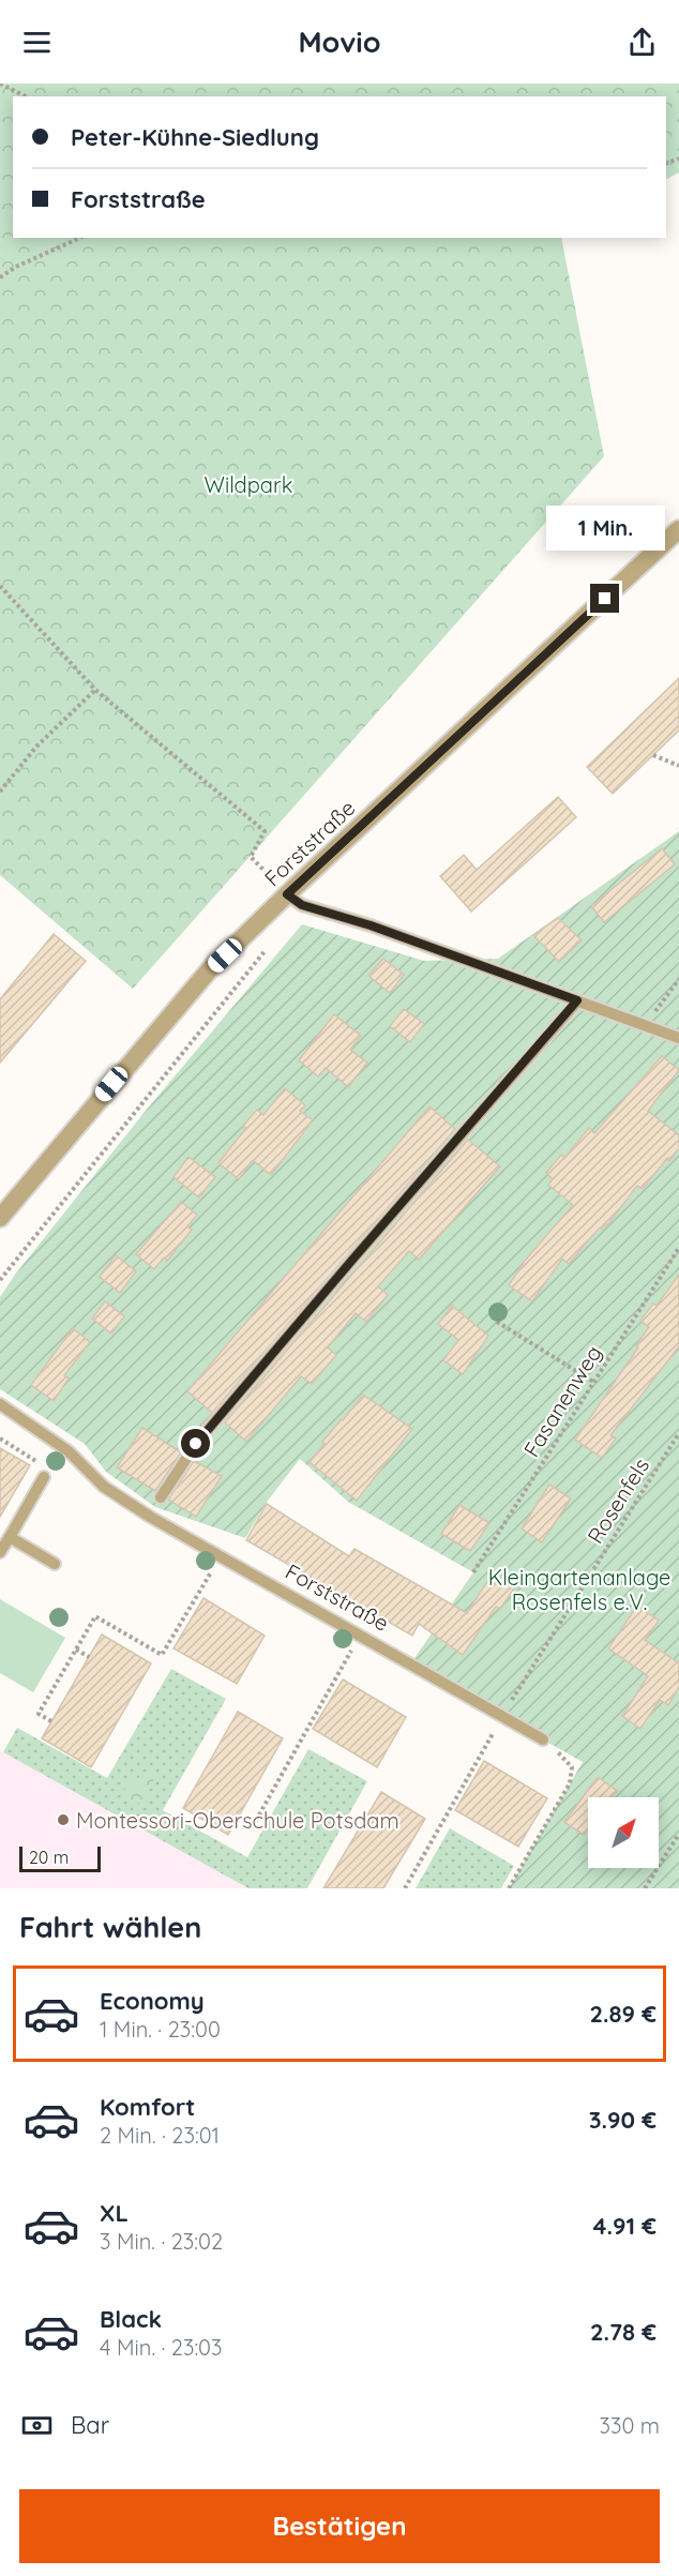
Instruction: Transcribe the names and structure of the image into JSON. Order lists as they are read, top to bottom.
{
  "streets": {
    "street": ["Forststraße"],
    "path": ["Fasanenweg", "Rosenfels"]
  },
  "crossings": [
    ["Forststraße", "Rosenfels"]
  ],
  "parks": ["Wildpark", "Kleingartenanlage Rosenfels e.V."],
  "places": ["Montessori-Oberschule Potsdam"],
  "scale_bar": "20 m",
  "north": "top right",
  "page": {
    "header": "Movio",
    "banner": ["Peter-Kühne-Siedlung", "Forststraße"],
    "bubble": "1 Min.",
    "scale": "20 m",
    "heading": "Fahrt wählen",
    "list": [
      {
        "name": "Economy",
        "note": "1 Min. · 23:00",
        "value": "2.89 €"
      },
      {
        "name": "Komfort",
        "note": "2 Min. · 23:01",
        "value": "3.90 €"
      },
      {
        "name": "XL",
        "note": "3 Min. · 23:02",
        "value": "4.91 €"
      },
      {
        "name": "Black",
        "note": "4 Min. · 23:03",
        "value": "2.78 €"
      }
    ],
    "pay": ["Bar", "330 m"],
    "buttons": "Bestätigen"
  }
}
